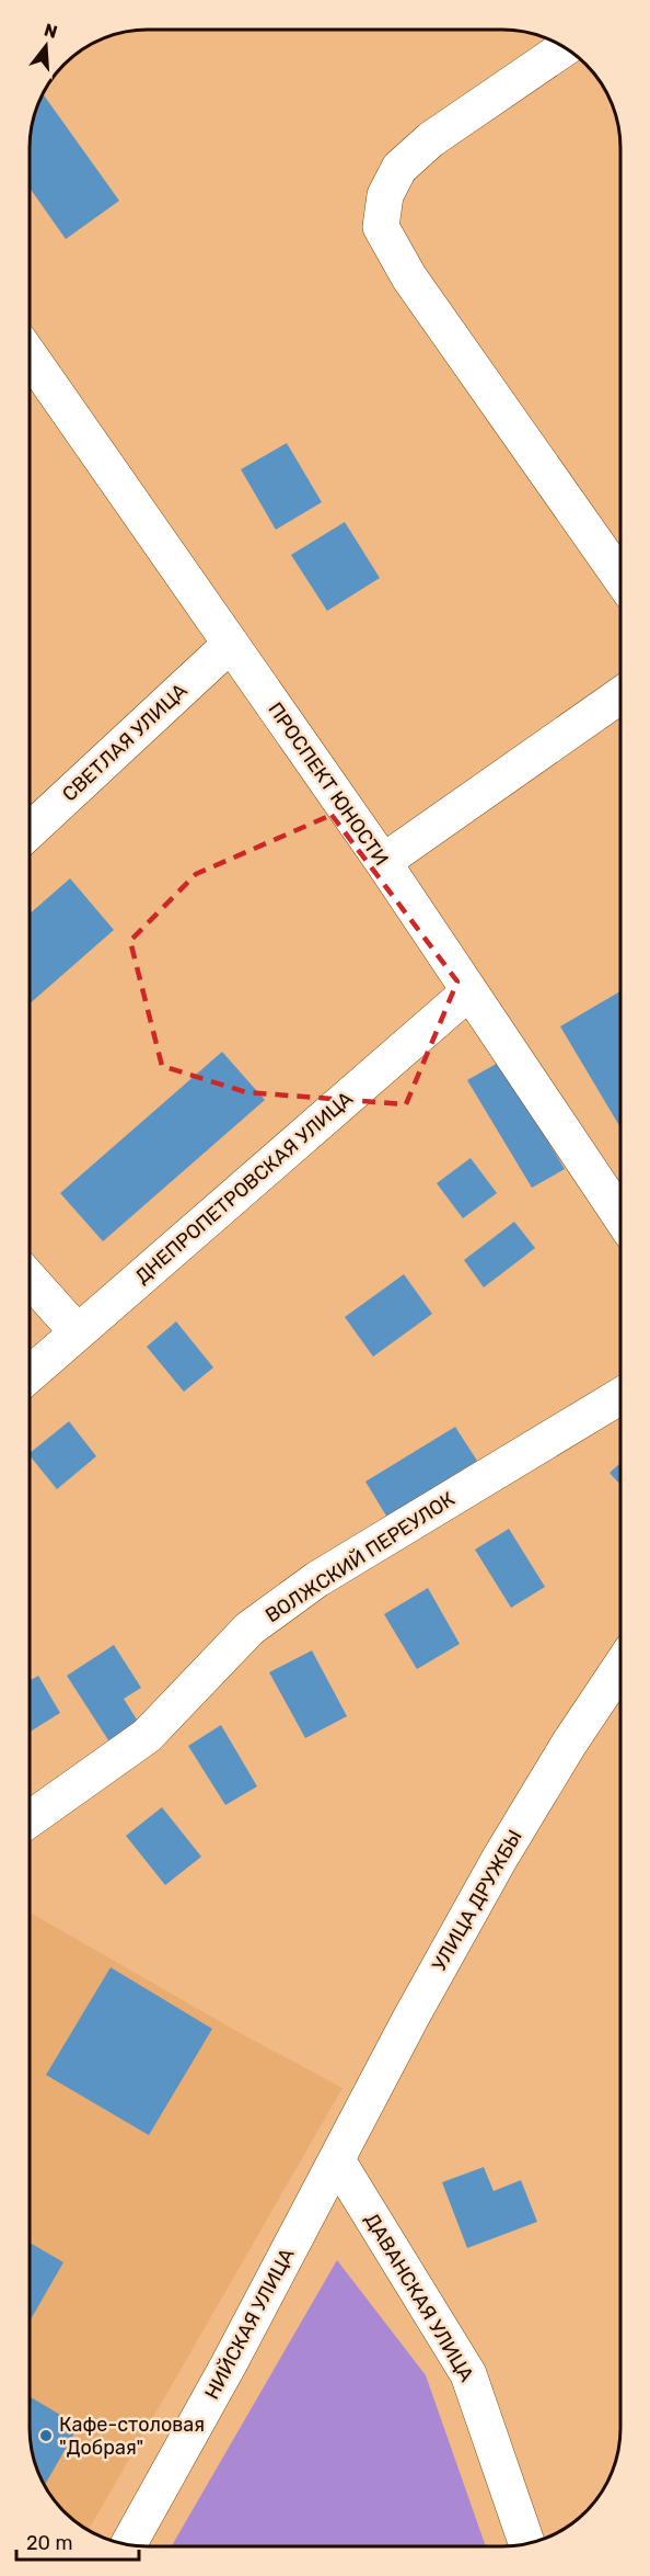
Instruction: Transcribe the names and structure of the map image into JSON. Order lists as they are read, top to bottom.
{
  "streets": {
    "street": [
      "СВЕТЛАЯ УЛИЦА",
      "ПРОСПЕКТ ЮНОСТИ",
      "ДНЕПРОПЕТРОВСКАЯ УЛИЦА",
      "ВОЛЖСКИЙ ПЕРЕУЛОК",
      "УЛИЦА ДРУЖБЫ",
      "ДАВАНСКАЯ УЛИЦА",
      "НИЙСКАЯ УЛИЦА"
    ]
  },
  "crossings": [
    ["СВЕТЛАЯ УЛИЦА", "ПРОСПЕКТ ЮНОСТИ"],
    ["ПРОСПЕКТ ЮНОСТИ", "ДНЕПРОПЕТРОВСКАЯ УЛИЦА"],
    ["УЛИЦА ДРУЖБЫ", "ДАВАНСКАЯ УЛИЦА"],
    ["УЛИЦА ДРУЖБЫ", "НИЙСКАЯ УЛИЦА"],
    ["ДАВАНСКАЯ УЛИЦА", "НИЙСКАЯ УЛИЦА"]
  ],
  "places": ["Кафе-столовая \"Добрая\""],
  "scale_bar": "20 m",
  "north": "top"
}
